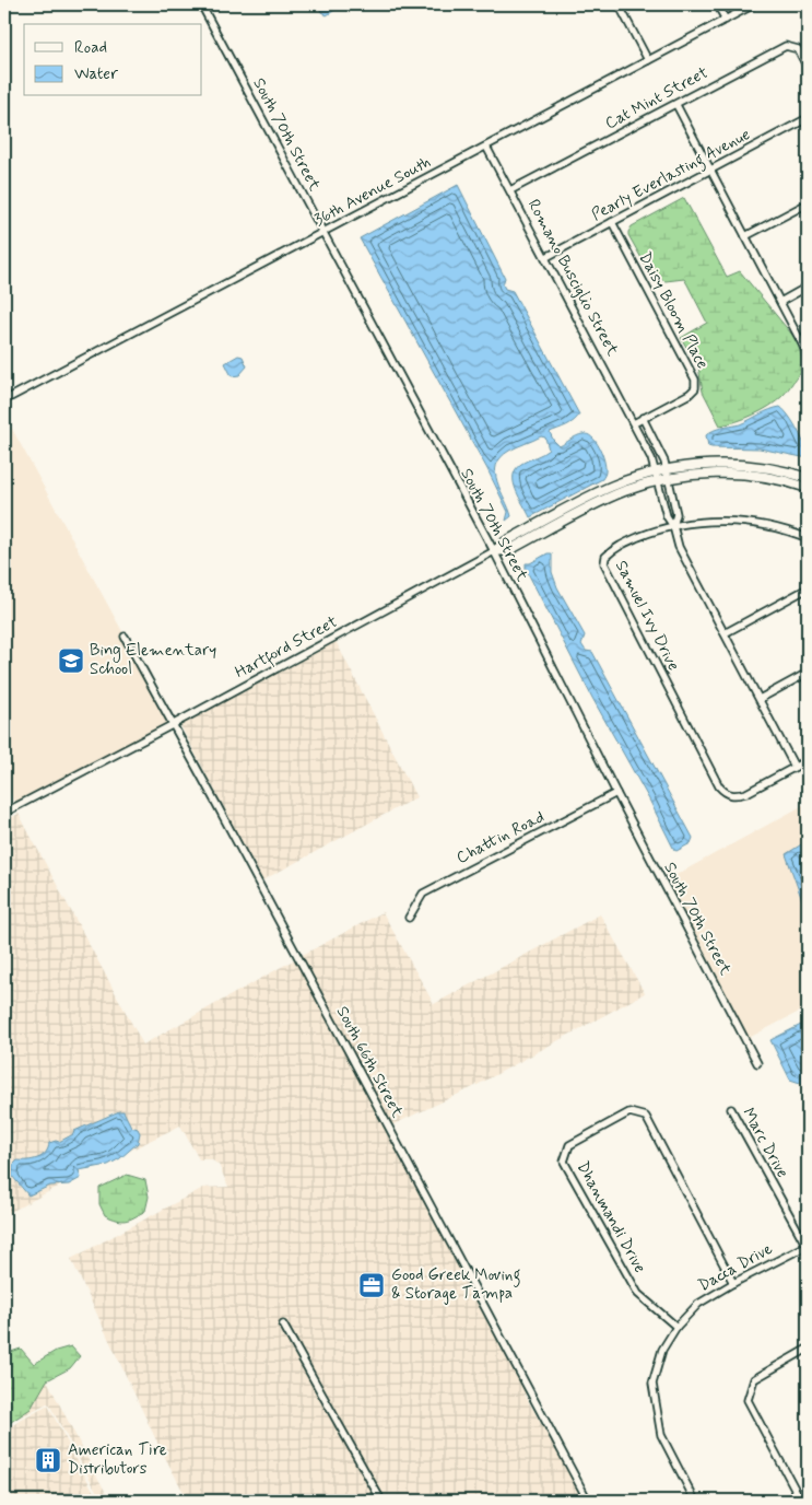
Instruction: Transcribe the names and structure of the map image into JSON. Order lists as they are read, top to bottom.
{
  "streets": {
    "street": [
      "Cat Mint Street",
      "South 70th Street",
      "Pearly Everlasting Avenue",
      "36th Avenue South",
      "Romano Busciglio Street",
      "Daisy Bloom Place",
      "Samuel Ivy Drive",
      "Hartford Street",
      "Chattin Road",
      "South 66th Street",
      "Marc Drive",
      "Dhanmandi Drive",
      "Dacca Drive"
    ]
  },
  "crossings": [
    ["Cat Mint Street", "Romano Busciglio Street"],
    ["South 70th Street", "36th Avenue South"],
    ["South 70th Street", "Hartford Street"],
    ["South 70th Street", "Chattin Road"],
    ["Pearly Everlasting Avenue", "Romano Busciglio Street"],
    ["Pearly Everlasting Avenue", "Daisy Bloom Place"],
    ["36th Avenue South", "Romano Busciglio Street"],
    ["Romano Busciglio Street", "Daisy Bloom Place"],
    ["Romano Busciglio Street", "Samuel Ivy Drive"],
    ["Hartford Street", "South 66th Street"],
    ["Marc Drive", "Dacca Drive"],
    ["Dhanmandi Drive", "Dacca Drive"]
  ],
  "places": {
    "school or university": ["Bing Elementary School"],
    "office": ["Good Greek Moving & Storage Tampa"],
    "building": ["American Tire Distributors"]
  },
  "legend": ["Road", "Water"]
}
